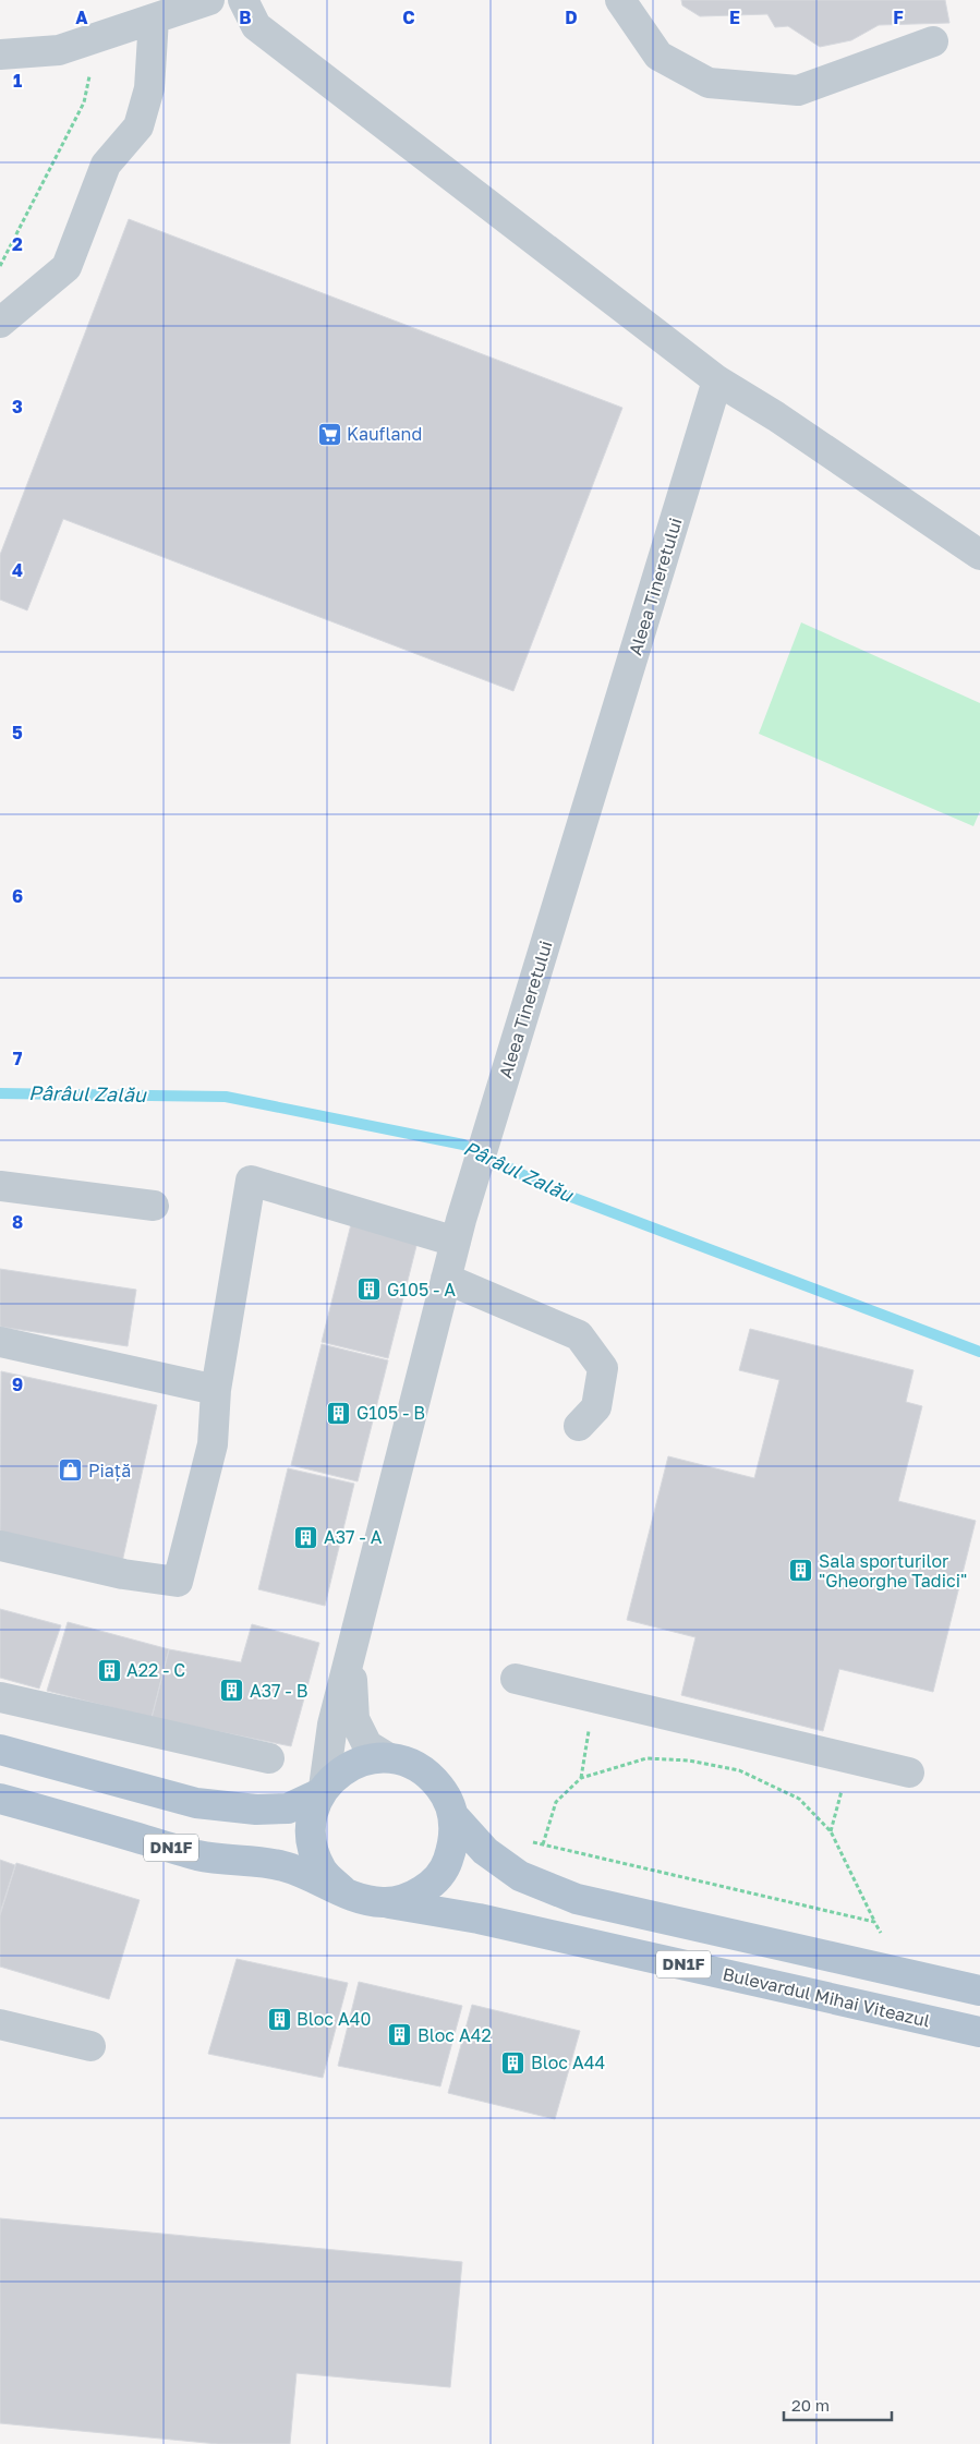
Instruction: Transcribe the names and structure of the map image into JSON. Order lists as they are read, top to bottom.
{
  "streets": {
    "main road": ["DN1F", "Bulevardul Mihai Viteazul"],
    "street": ["Aleea Tineretului"]
  },
  "crossings": [
    ["Aleea Tineretului", "DN1F"],
    ["Aleea Tineretului", "Bulevardul Mihai Viteazul"],
    ["DN1F", "Bulevardul Mihai Viteazul"]
  ],
  "water": ["Pârâul Zalău"],
  "places": {
    "supermarket": ["Kaufland"],
    "building": [
      "G105 - A",
      "G105 - B",
      "A37 - A",
      "Sala sporturilor \"Gheorghe Tadici\"",
      "A22 - C",
      "A37 - B",
      "Bloc A40",
      "Bloc A42",
      "Bloc A44"
    ],
    "shop": ["Piață"]
  },
  "scale_bar": "20 m",
  "grid": {
    "columns": [
      "A",
      "B",
      "C",
      "D",
      "E",
      "F"
    ],
    "rows": [
      "1",
      "2",
      "3",
      "4",
      "5",
      "6",
      "7",
      "8",
      "9"
    ]
  }
}
